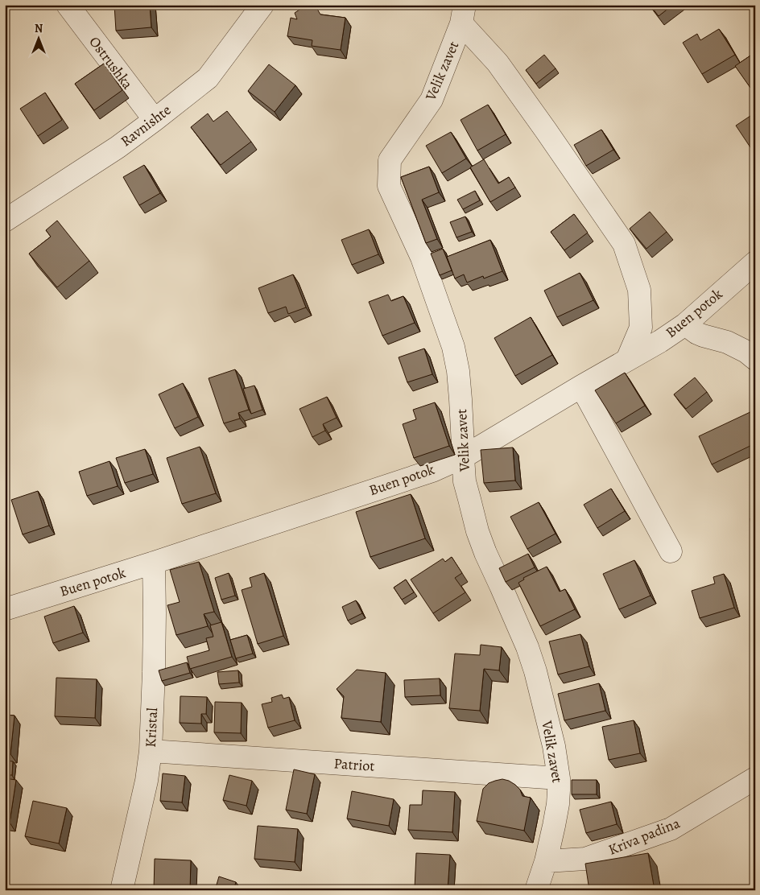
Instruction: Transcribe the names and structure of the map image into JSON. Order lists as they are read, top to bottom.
{
  "streets": {
    "street": [
      "Ostrushka",
      "Velik zavet",
      "Ravnishte",
      "Buen potok",
      "Kristal",
      "Patriot",
      "Kriva padina"
    ]
  },
  "crossings": [
    ["Ostrushka", "Ravnishte"],
    ["Velik zavet", "Buen potok"],
    ["Velik zavet", "Patriot"],
    ["Velik zavet", "Kriva padina"],
    ["Buen potok", "Kristal"],
    ["Kristal", "Patriot"]
  ],
  "north": "top"
}
